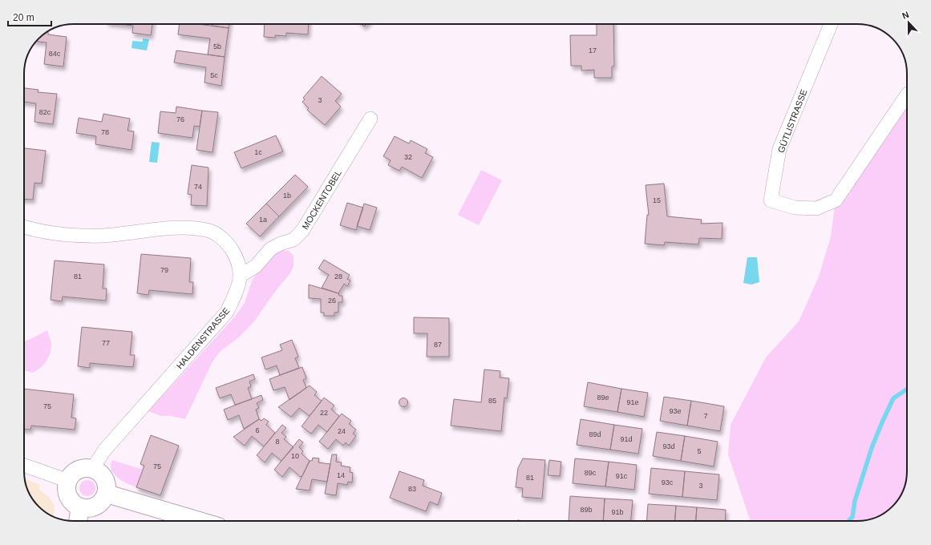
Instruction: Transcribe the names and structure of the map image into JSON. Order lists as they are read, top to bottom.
{
  "streets": {
    "street": ["GÜTLISTRASSE", "MOCKENTOBEL", "HALDENSTRASSE"]
  },
  "crossings": [
    ["MOCKENTOBEL", "HALDENSTRASSE"]
  ],
  "house_numbers": [
    "5b",
    "17",
    "84c",
    "5c",
    "3",
    "82c",
    "76",
    "78",
    "1c",
    "32",
    "74",
    "1b",
    "15",
    "1a",
    "79",
    "81",
    "28",
    "26",
    "77",
    "87",
    "89e",
    "85",
    "91e",
    "75",
    "93e",
    "22",
    "7",
    "6",
    "24",
    "89d",
    "91d",
    "8",
    "93d",
    "5",
    "10",
    "75",
    "89c",
    "14",
    "91c",
    "81",
    "93c",
    "3",
    "83",
    "89b",
    "91b"
  ],
  "scale_bar": "20 m",
  "north": "top"
}
